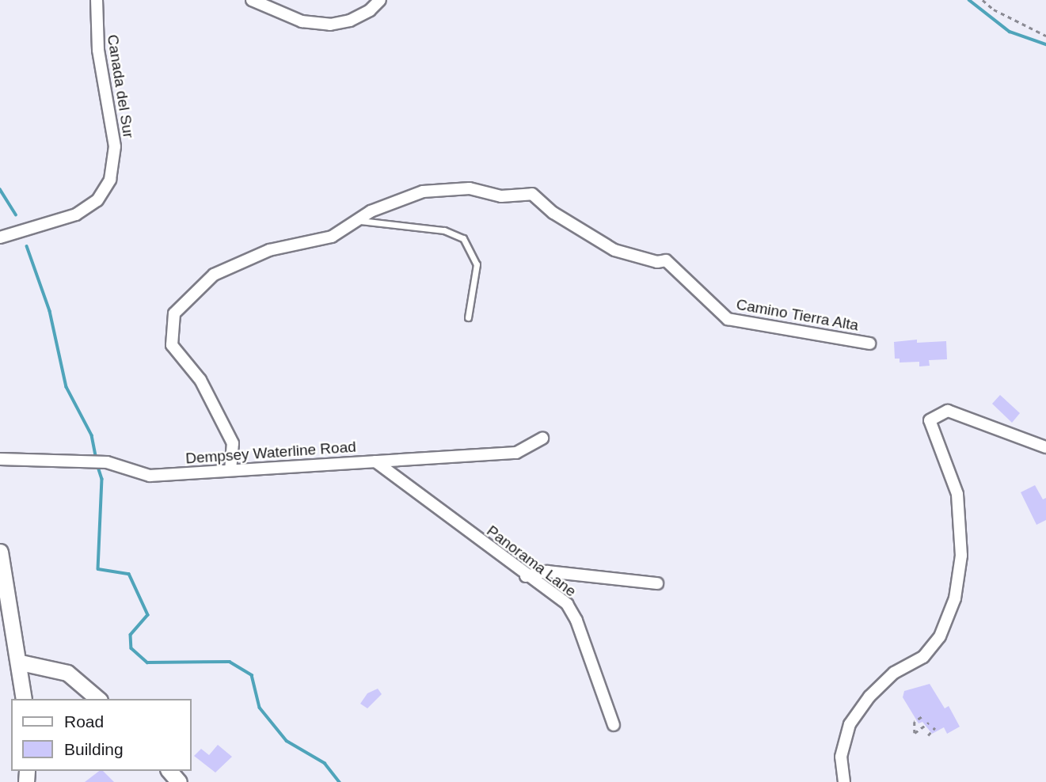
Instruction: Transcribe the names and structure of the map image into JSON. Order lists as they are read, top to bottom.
{
  "streets": {
    "street": [
      "Canada del Sur",
      "Camino Tierra Alta",
      "Dempsey Waterline Road",
      "Panorama Lane"
    ]
  },
  "crossings": [
    ["Camino Tierra Alta", "Dempsey Waterline Road"],
    ["Dempsey Waterline Road", "Panorama Lane"]
  ],
  "legend": ["Road", "Building"]
}
